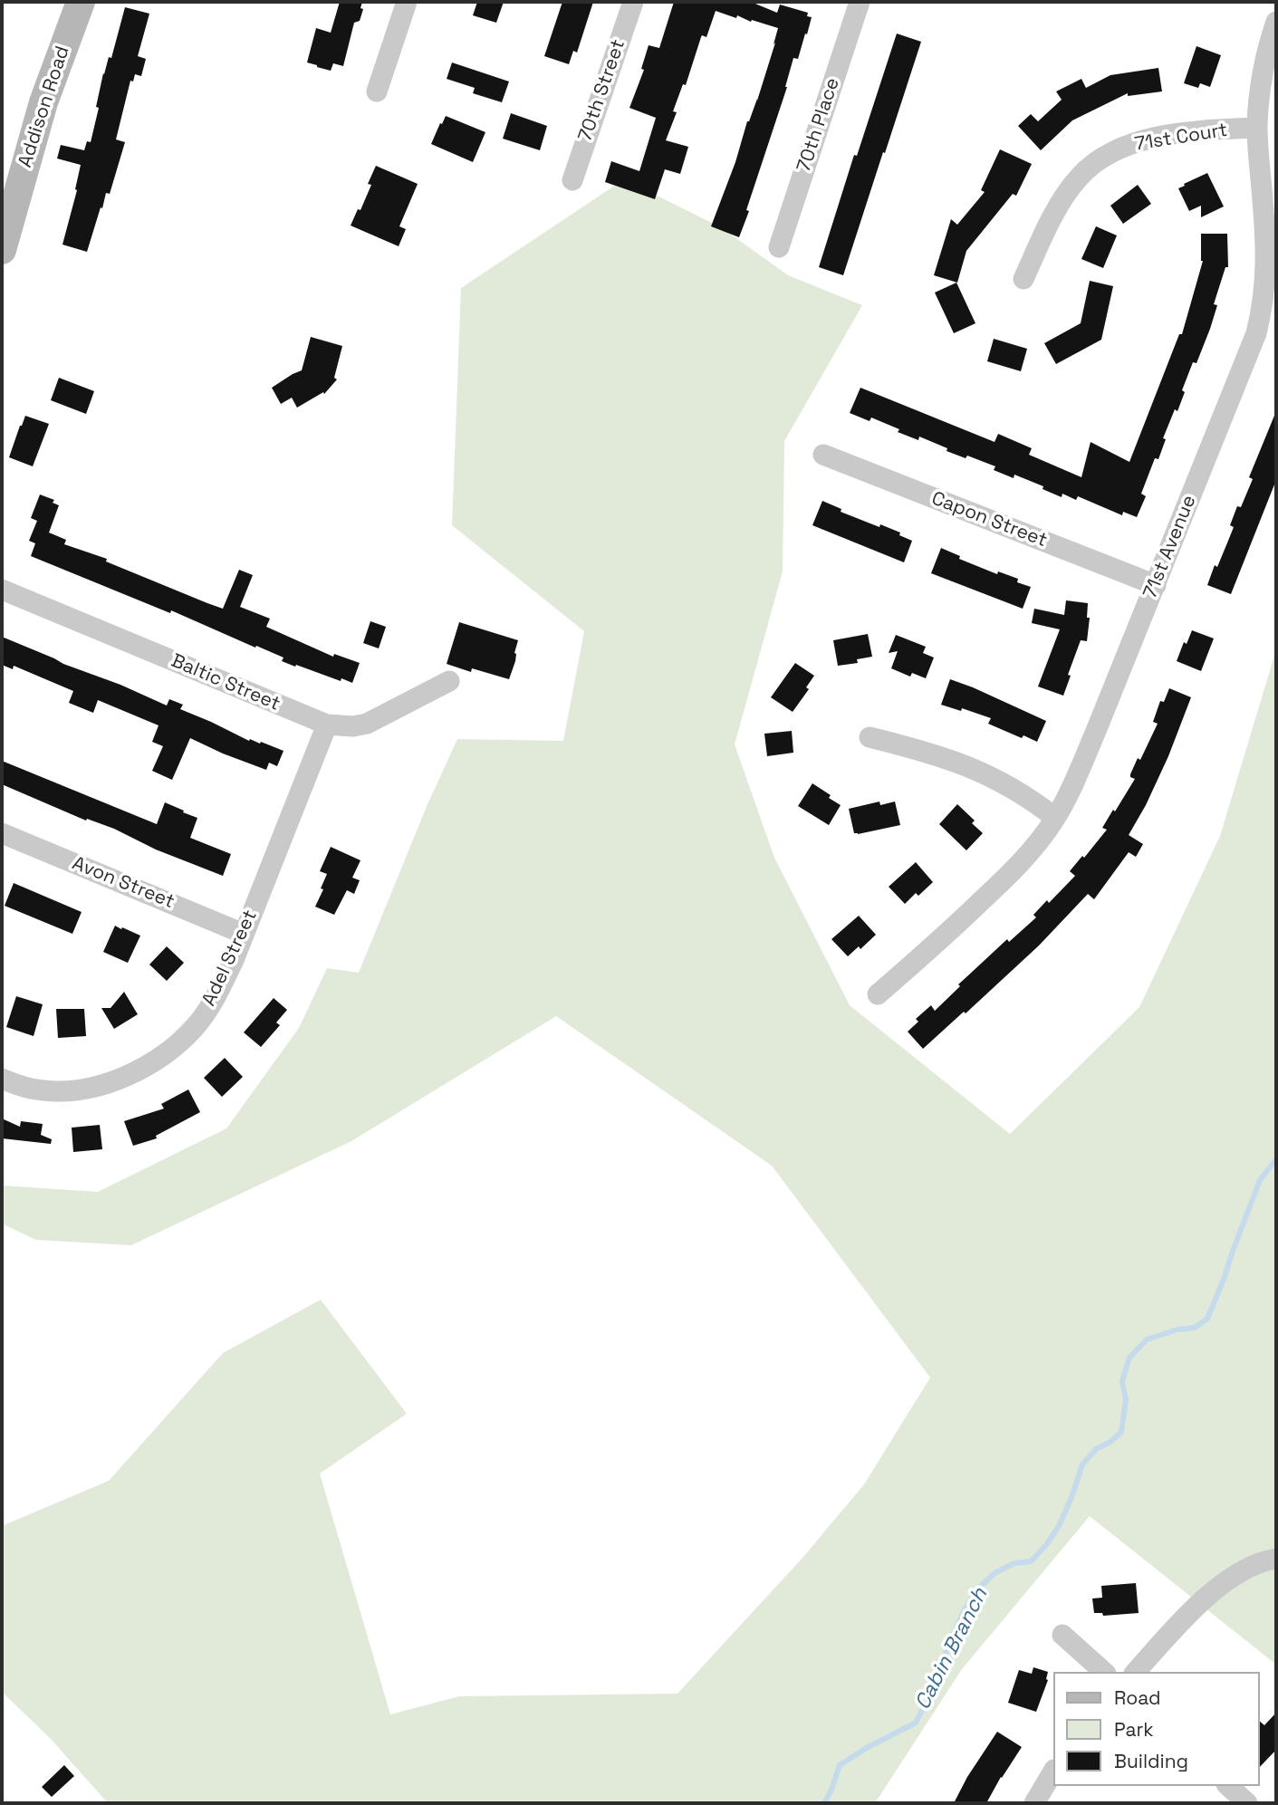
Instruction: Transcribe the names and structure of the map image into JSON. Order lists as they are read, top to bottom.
{
  "streets": {
    "main road": ["Addison Road"],
    "street": [
      "70th Street",
      "70th Place",
      "71st Court",
      "Capon Street",
      "71st Avenue",
      "Baltic Street",
      "Avon Street",
      "Adel Street"
    ]
  },
  "crossings": [
    ["71st Court", "71st Avenue"],
    ["Capon Street", "71st Avenue"],
    ["Baltic Street", "Adel Street"],
    ["Avon Street", "Adel Street"]
  ],
  "water": ["Cabin Branch"],
  "legend": ["Road", "Park", "Building"]
}
